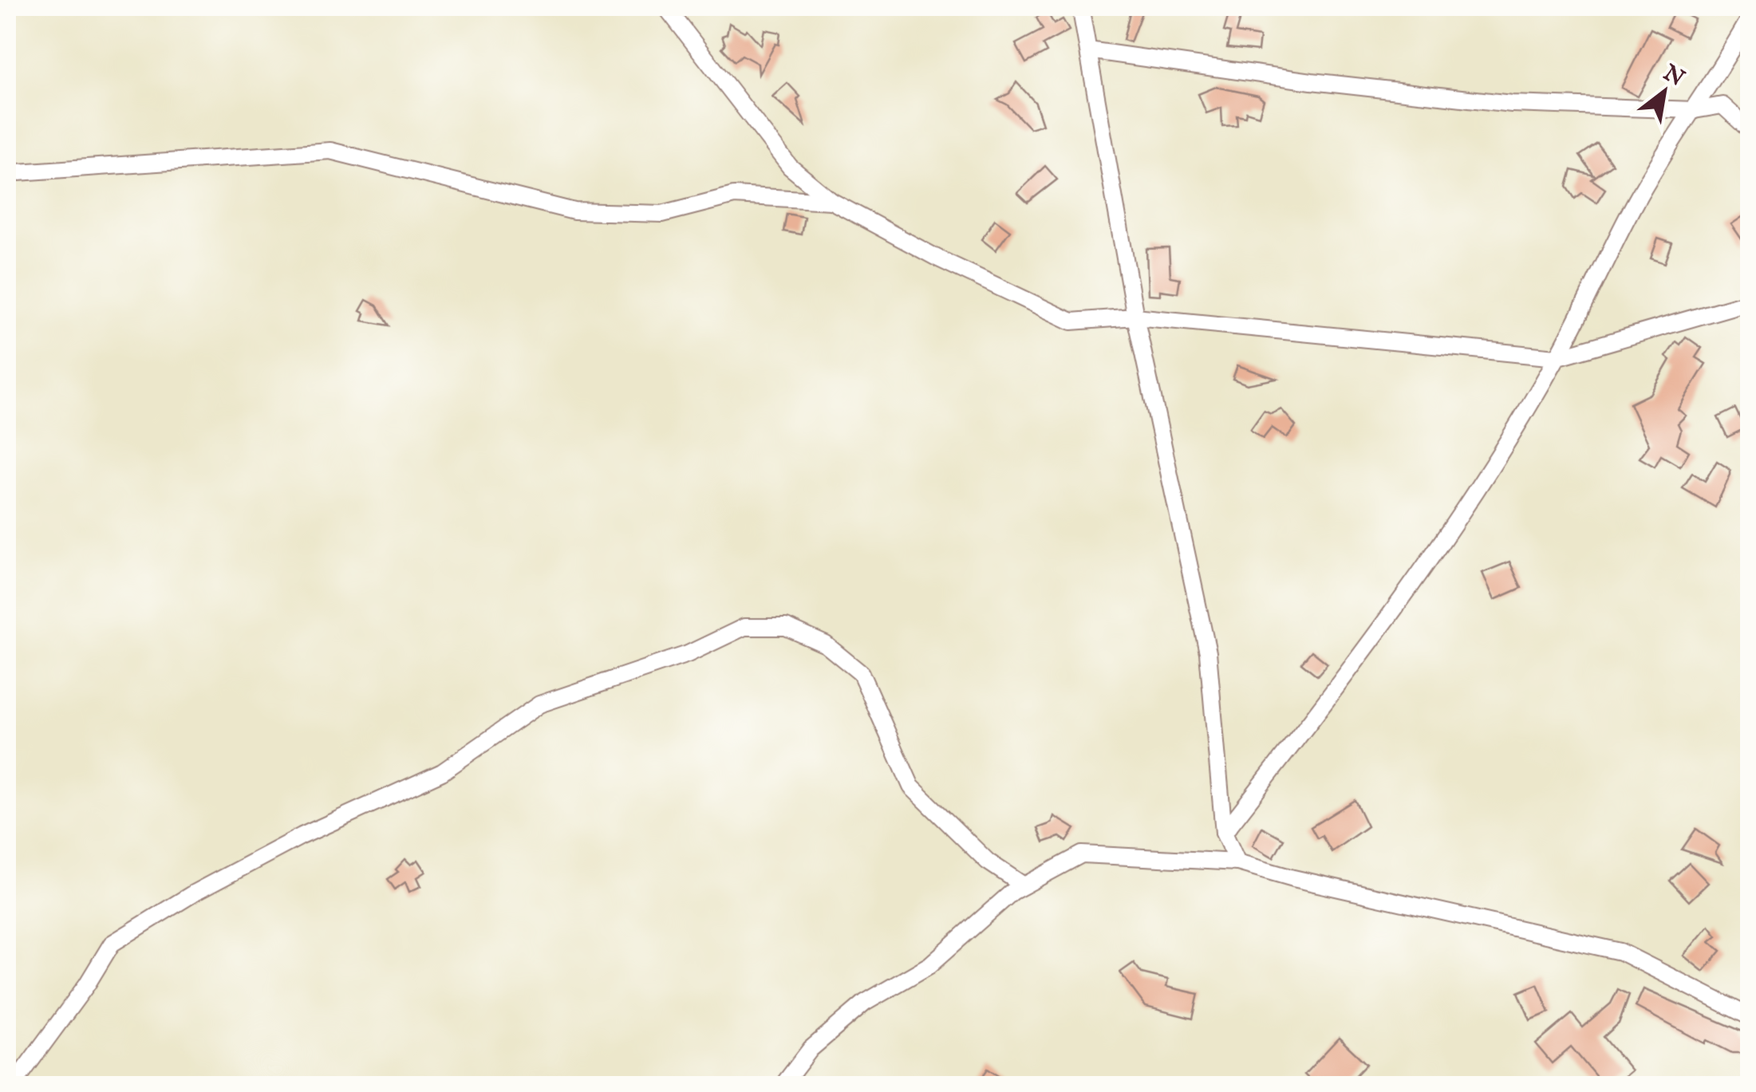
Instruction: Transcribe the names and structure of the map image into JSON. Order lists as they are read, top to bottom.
{
  "north": "top right"
}
